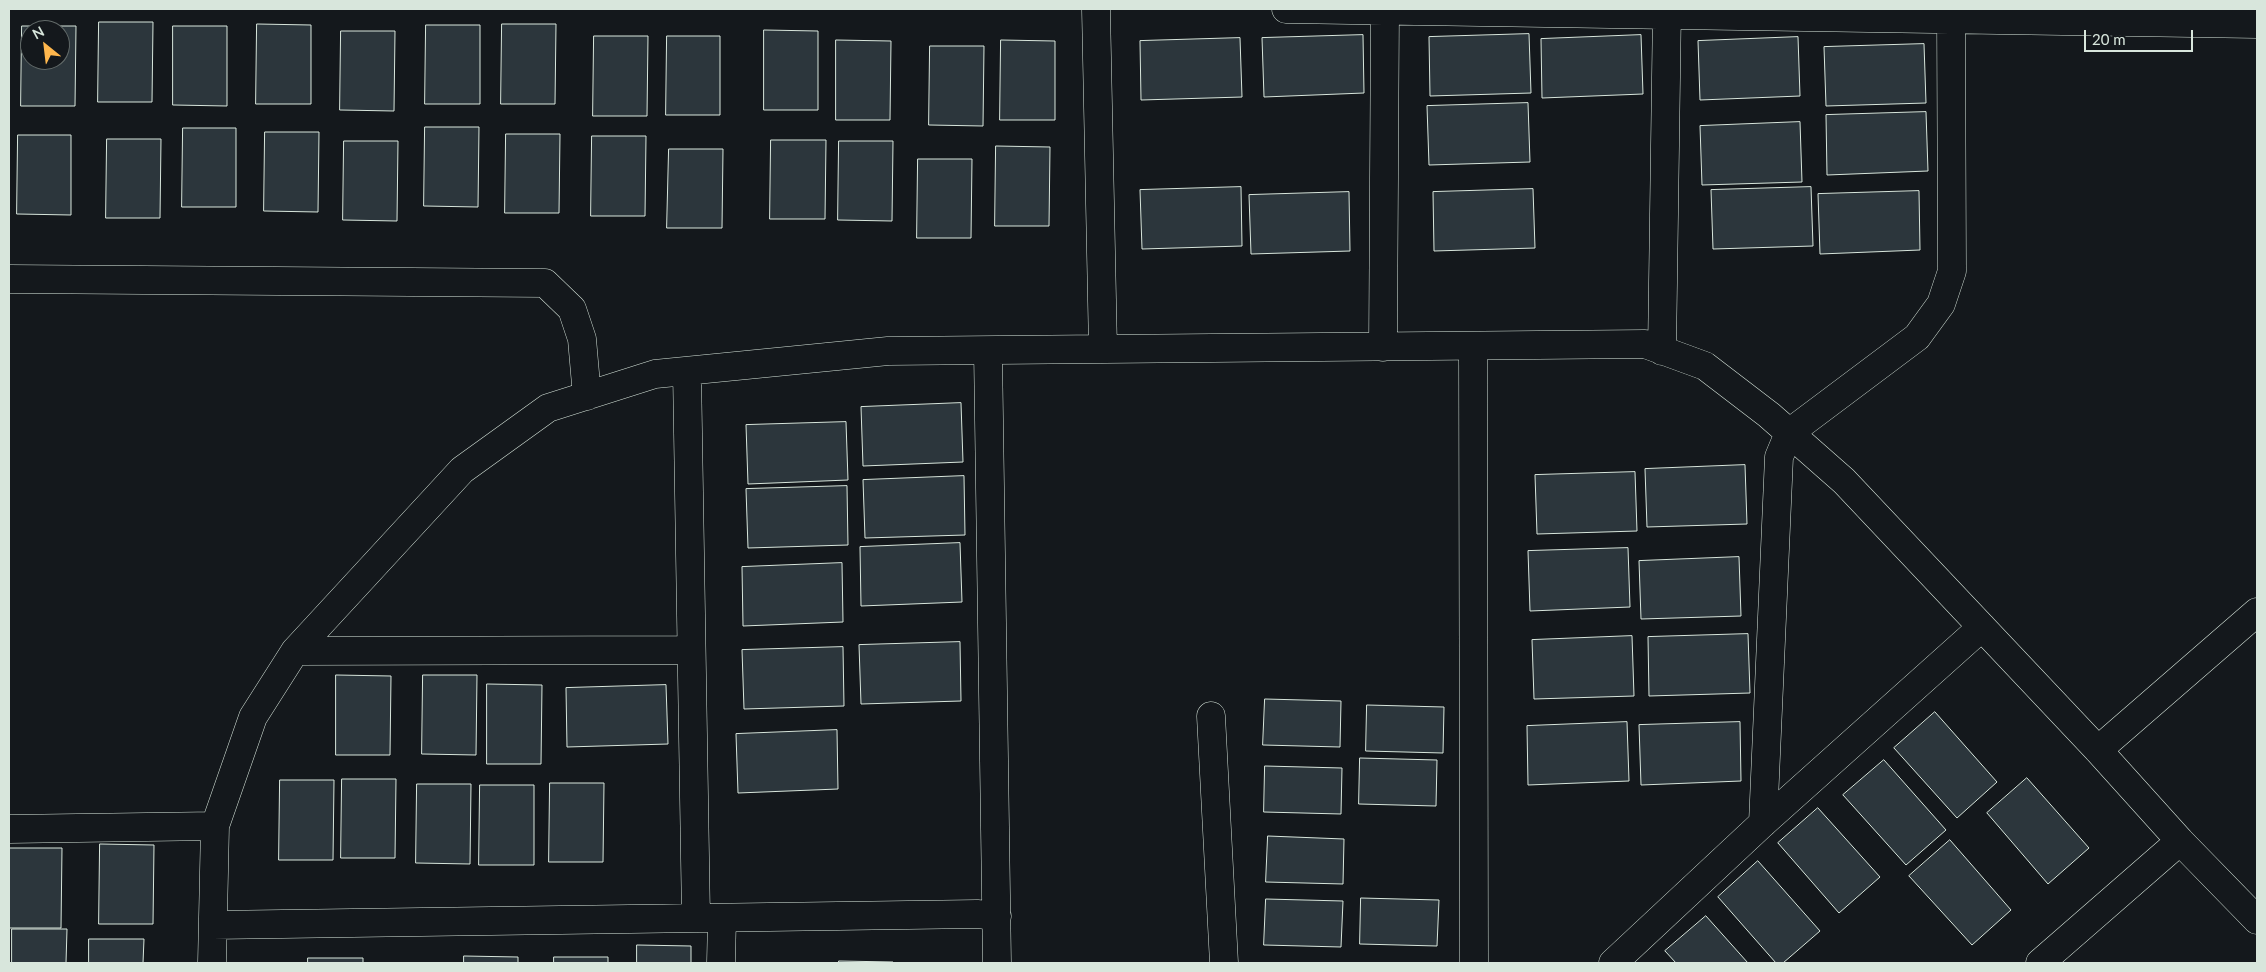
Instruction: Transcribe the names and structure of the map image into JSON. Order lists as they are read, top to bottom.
{
  "scale_bar": "20 m",
  "north": "top left"
}
